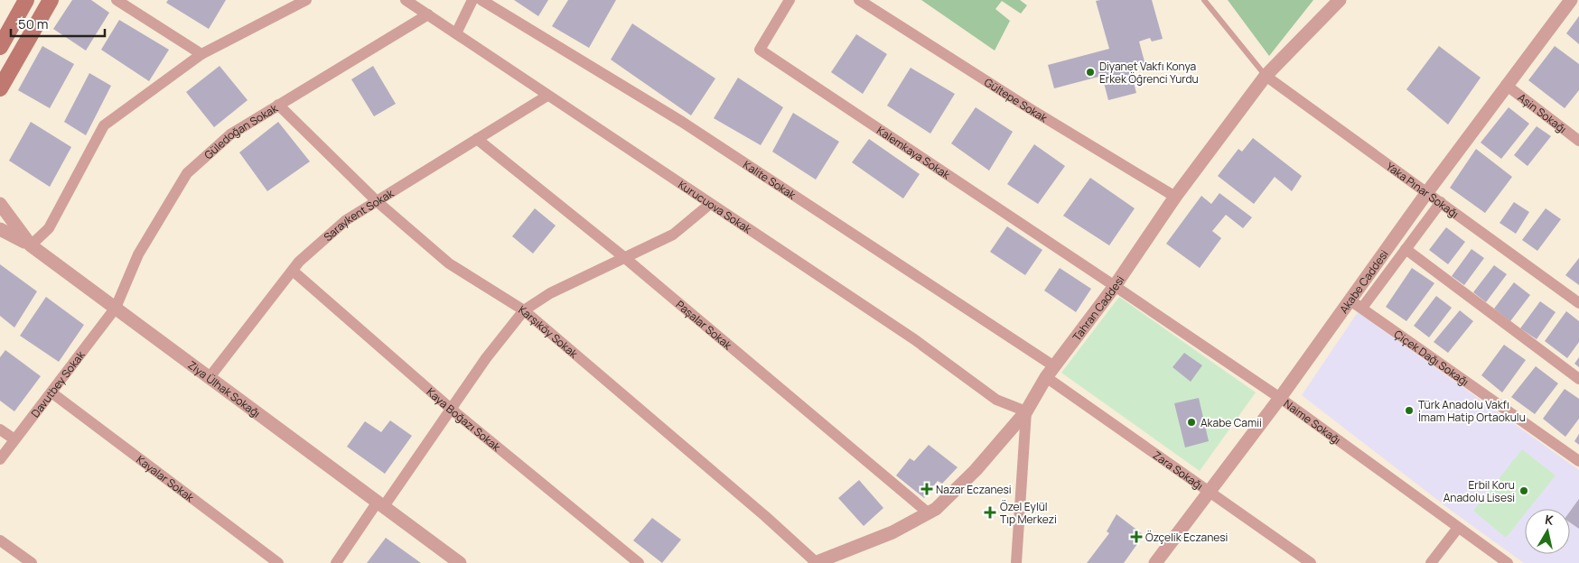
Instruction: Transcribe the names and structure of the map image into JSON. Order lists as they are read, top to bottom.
{
  "streets": {
    "street": [
      "Gültepe Sokak",
      "Aşin Sokağı",
      "Güledoğan Sokak",
      "Kalemkaya Sokak",
      "Kalite Sokak",
      "Yaka Pınar Sokağı",
      "Kurucuova Sokak",
      "Saraykent Sokak",
      "Akabe Caddesi",
      "Tahran Caddesi",
      "Paşalar Sokak",
      "Karşıköy Sokak",
      "Çiçek Dağı Sokağı",
      "Davutbey Sokak",
      "Ziya Ülhak Sokağı",
      "Kaya Boğazı Sokak",
      "Naime Sokağı",
      "Zara Sokağı",
      "Kayalar Sokak"
    ]
  },
  "crossings": [
    ["Gültepe Sokak", "Tahran Caddesi"],
    ["Aşin Sokağı", "Akabe Caddesi"],
    ["Güledoğan Sokak", "Kurucuova Sokak"],
    ["Güledoğan Sokak", "Karşıköy Sokak"],
    ["Güledoğan Sokak", "Davutbey Sokak"],
    ["Güledoğan Sokak", "Ziya Ülhak Sokağı"],
    ["Kalemkaya Sokak", "Tahran Caddesi"],
    ["Kalemkaya Sokak", "Naime Sokağı"],
    ["Kalite Sokak", "Tahran Caddesi"],
    ["Kalite Sokak", "Zara Sokağı"],
    ["Yaka Pınar Sokağı", "Akabe Caddesi"],
    ["Yaka Pınar Sokağı", "Tahran Caddesi"],
    ["Kurucuova Sokak", "Saraykent Sokak"],
    ["Kurucuova Sokak", "Tahran Caddesi"],
    ["Saraykent Sokak", "Paşalar Sokak"],
    ["Saraykent Sokak", "Karşıköy Sokak"],
    ["Saraykent Sokak", "Ziya Ülhak Sokağı"],
    ["Saraykent Sokak", "Kaya Boğazı Sokak"],
    ["Akabe Caddesi", "Çiçek Dağı Sokağı"],
    ["Akabe Caddesi", "Naime Sokağı"],
    ["Akabe Caddesi", "Zara Sokağı"],
    ["Tahran Caddesi", "Paşalar Sokak"],
    ["Tahran Caddesi", "Karşıköy Sokak"],
    ["Tahran Caddesi", "Naime Sokağı"],
    ["Tahran Caddesi", "Zara Sokağı"],
    ["Davutbey Sokak", "Ziya Ülhak Sokağı"],
    ["Davutbey Sokak", "Kayalar Sokak"]
  ],
  "places": {
    "other": [
      "Diyanet Vakfı Konya Erkek Öğrenci Yurdu",
      "Türk Anadolu Vakfı İmam Hatip Ortaokulu",
      "Akabe Camii",
      "Erbil Koru Anadolu Lisesi"
    ],
    "health": ["Nazar Eczanesi", "Özel Eylül Tıp Merkezi", "Özçelik Eczanesi"]
  },
  "scale_bar": "50 m",
  "north": "top"
}
